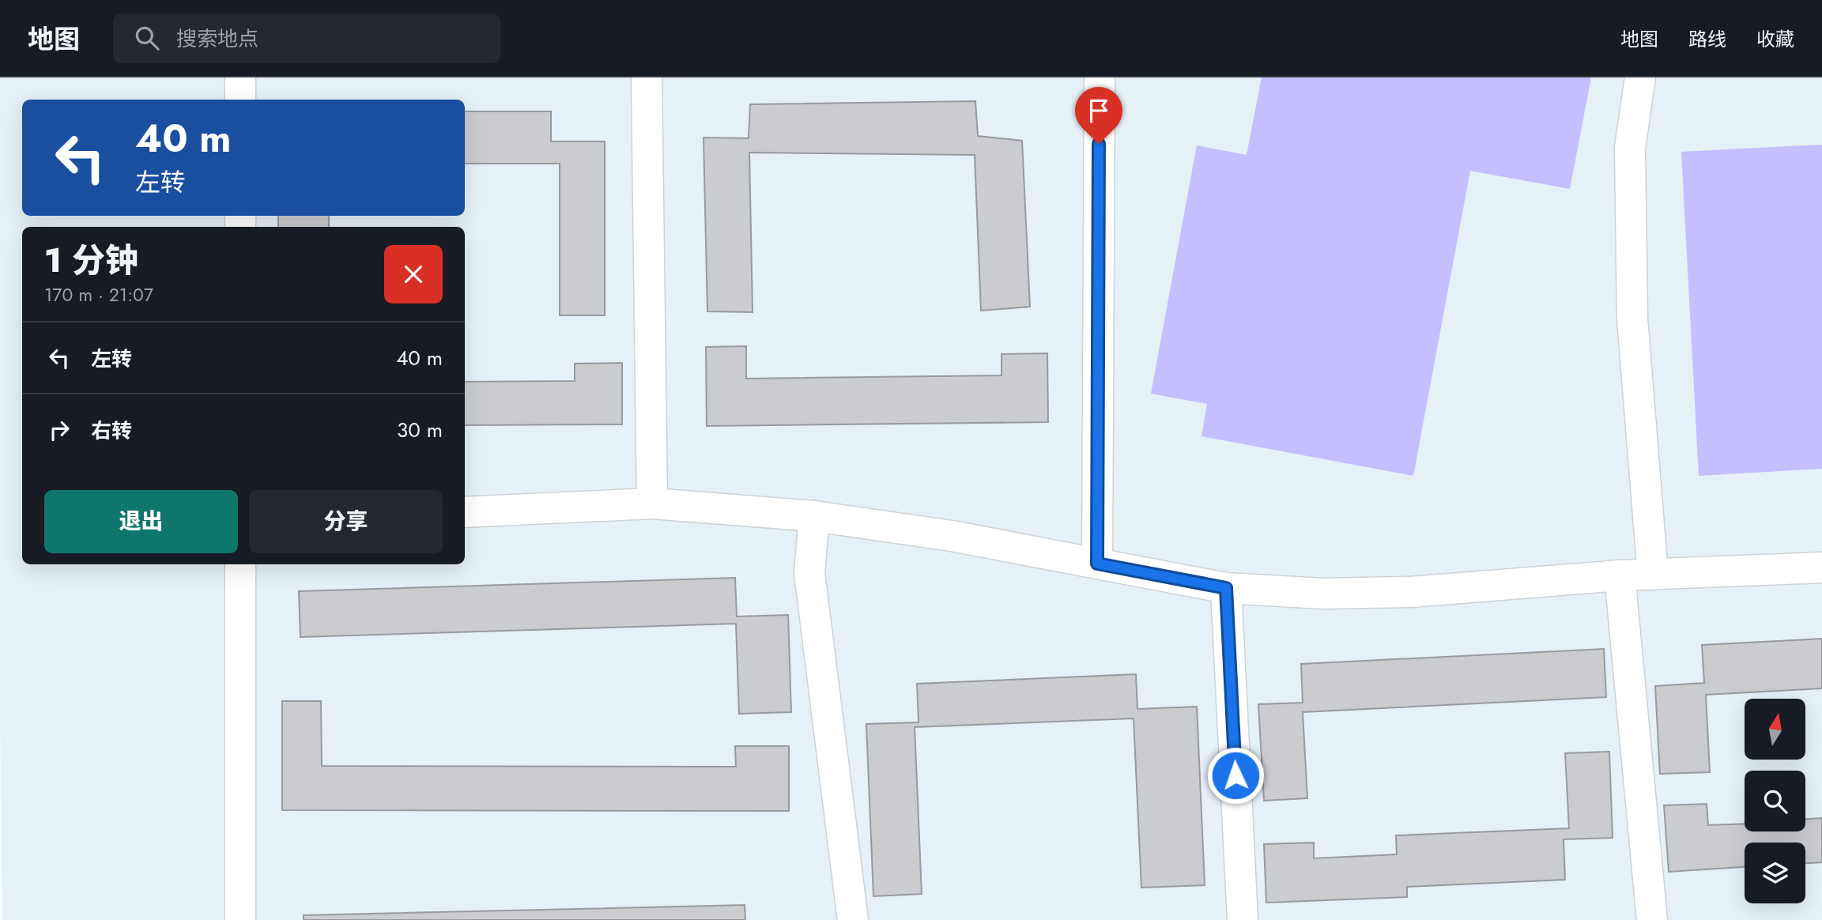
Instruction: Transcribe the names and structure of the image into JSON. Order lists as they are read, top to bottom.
{
  "north": "top",
  "page": {
    "header": "地图",
    "search": "搜索地点",
    "nav": ["地图", "路线", "收藏"],
    "turn": ["40 m", "左转"],
    "heading": ["1 分钟", "170 m · 21:07"],
    "list": [
      {
        "name": "左转",
        "value": "40 m"
      },
      {
        "name": "右转",
        "value": "30 m"
      }
    ],
    "buttons": ["退出", "分享"]
  }
}
